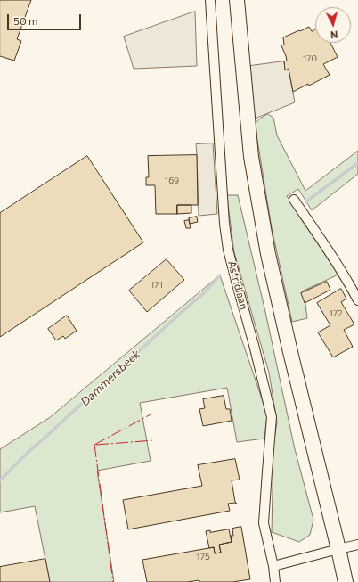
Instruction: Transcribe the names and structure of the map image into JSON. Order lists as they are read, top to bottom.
{
  "streets": {
    "street": ["Astridlaan"]
  },
  "water": ["Dammersbeek"],
  "house_numbers": [
    "170",
    "169",
    "171",
    "172",
    "175"
  ],
  "scale_bar": "50 m",
  "north": "bottom"
}
